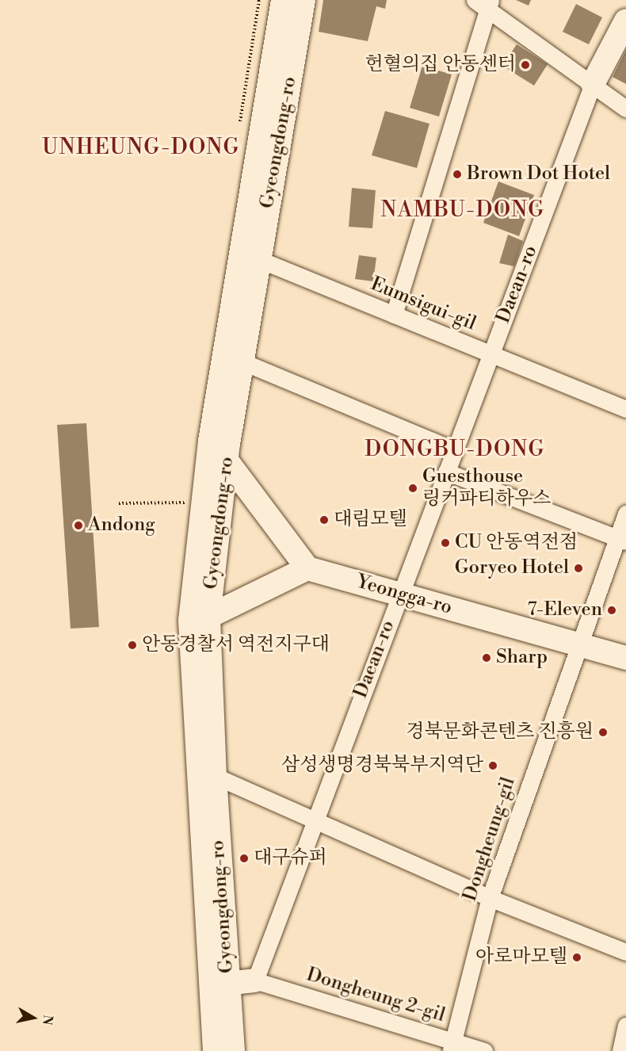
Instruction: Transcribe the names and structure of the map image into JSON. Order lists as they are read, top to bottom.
{
  "streets": {
    "street": [
      "Gyeongdong-ro",
      "Daean-ro",
      "Eumsigui-gil",
      "Yeongga-ro",
      "Dongheung-gil",
      "Dongheung 2-gil"
    ]
  },
  "crossings": [
    ["Gyeongdong-ro", "Eumsigui-gil"],
    ["Daean-ro", "Eumsigui-gil"],
    ["Daean-ro", "Yeongga-ro"],
    ["Daean-ro", "Dongheung 2-gil"],
    ["Yeongga-ro", "Dongheung-gil"],
    ["Dongheung-gil", "Dongheung 2-gil"]
  ],
  "districts": ["UNHEUNG-DONG", "NAMBU-DONG", "DONGBU-DONG"],
  "places": [
    "헌혈의집 안동센터",
    "Brown Dot Hotel",
    "Guesthouse 링커파티하우스",
    "대림모텔",
    "Andong",
    "CU 안동역전점",
    "Goryeo Hotel",
    "7-Eleven",
    "안동경찰서 역전지구대",
    "Sharp",
    "경북문화콘텐츠 진흥원",
    "삼성생명경북북부지역단",
    "대구슈퍼",
    "아로마모텔"
  ],
  "north": "right"
}
